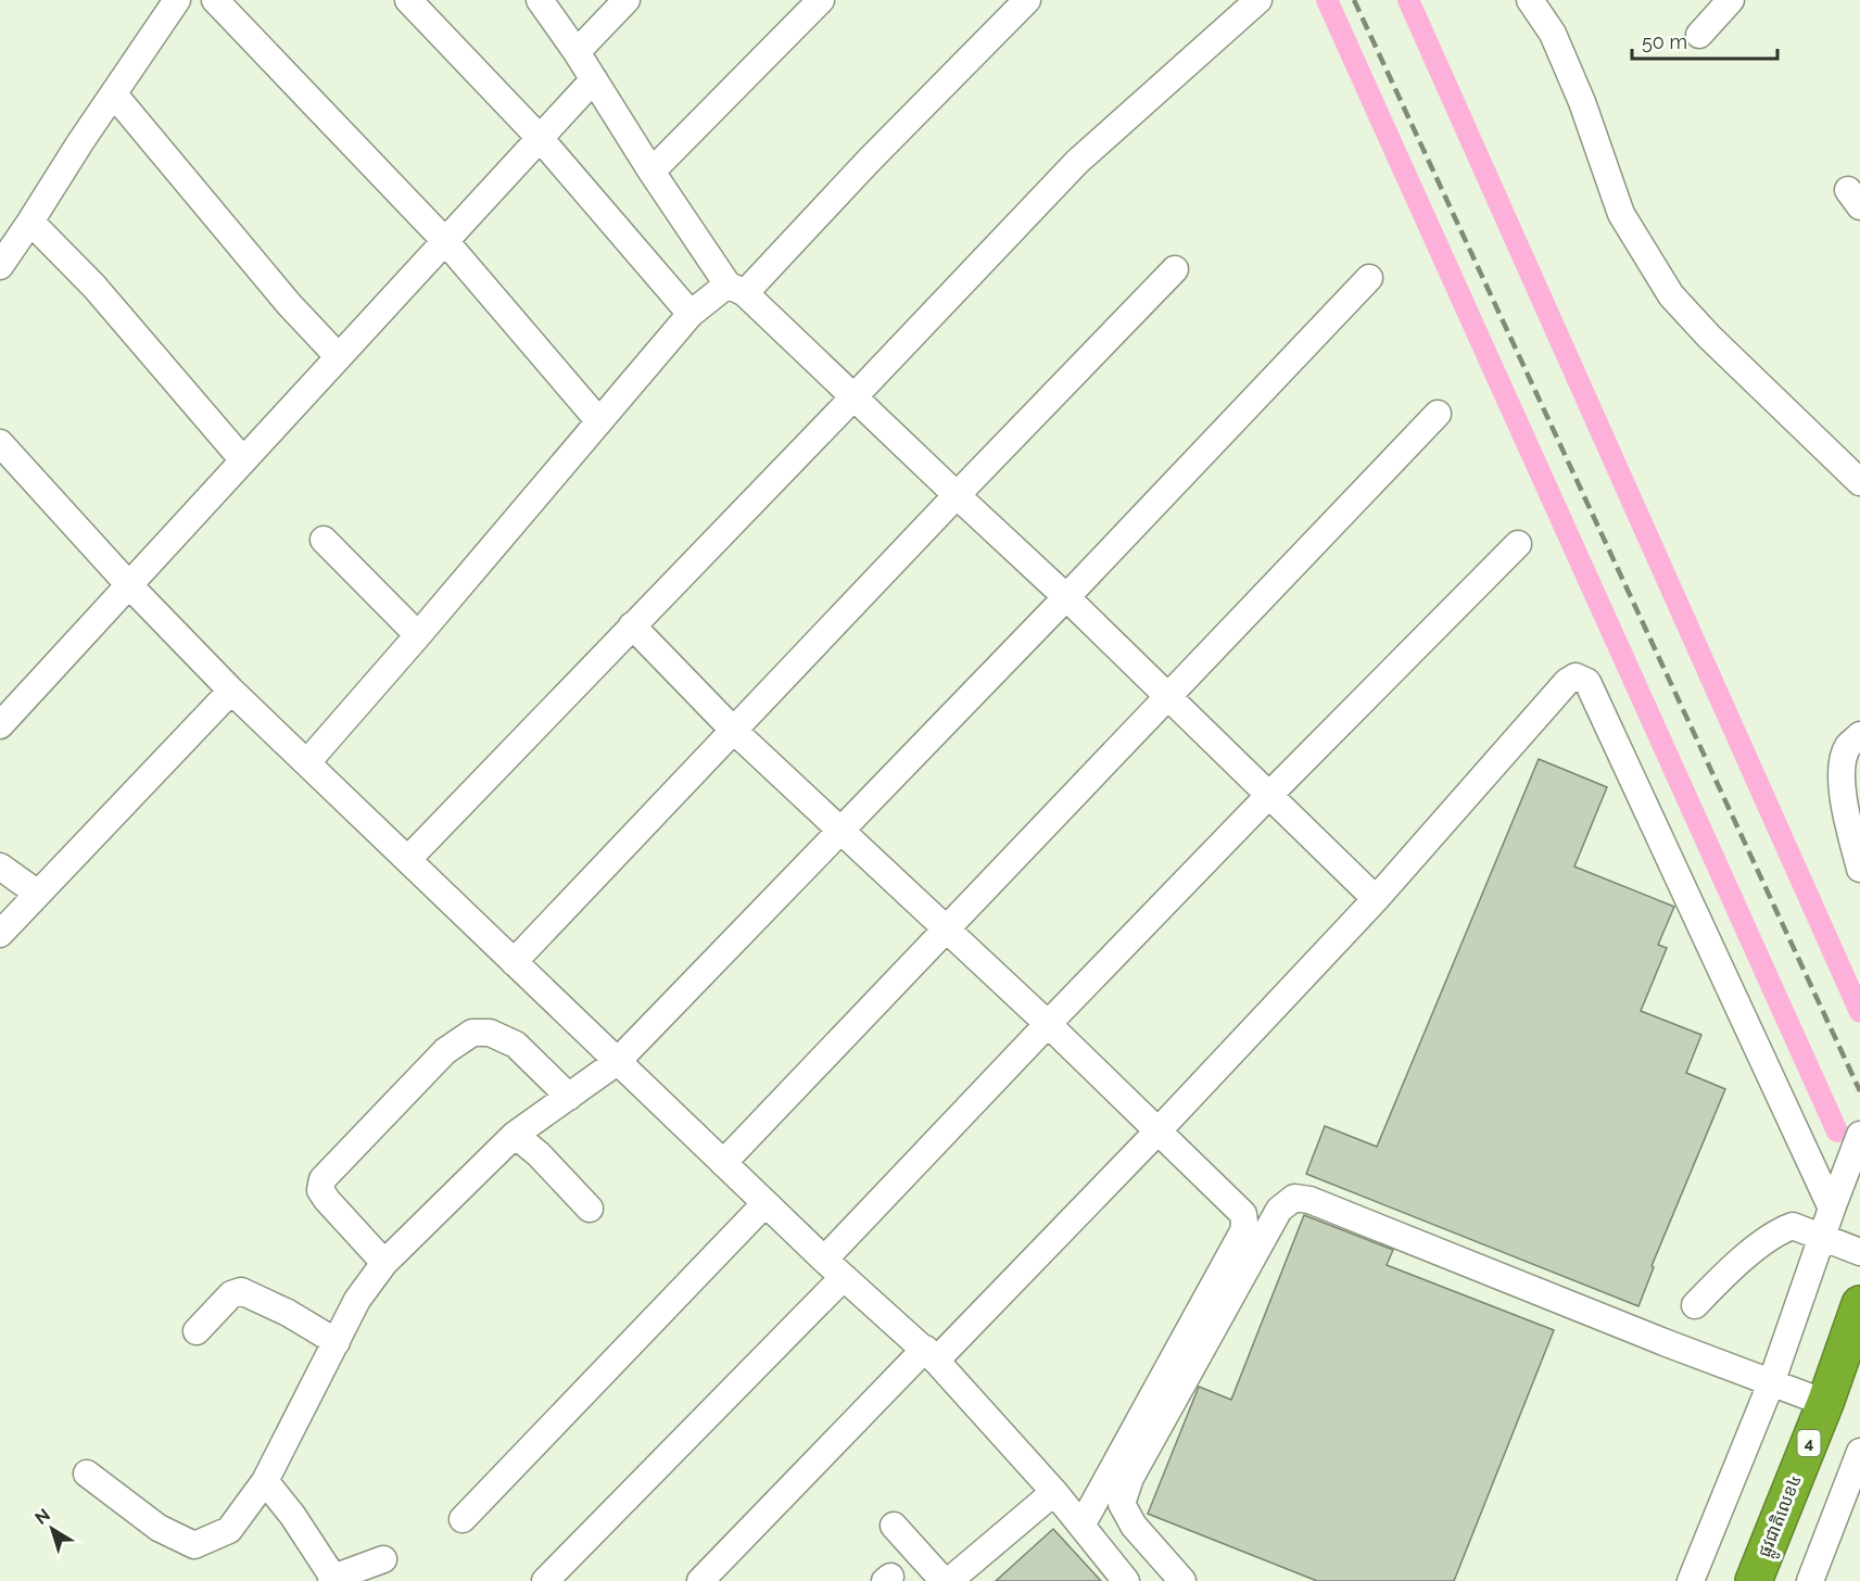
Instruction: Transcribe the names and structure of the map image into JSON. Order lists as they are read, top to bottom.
{
  "streets": {
    "highway": ["4", "ផ្លូវជាតិលេខ៤"]
  },
  "scale_bar": "50 m",
  "north": "top left"
}
